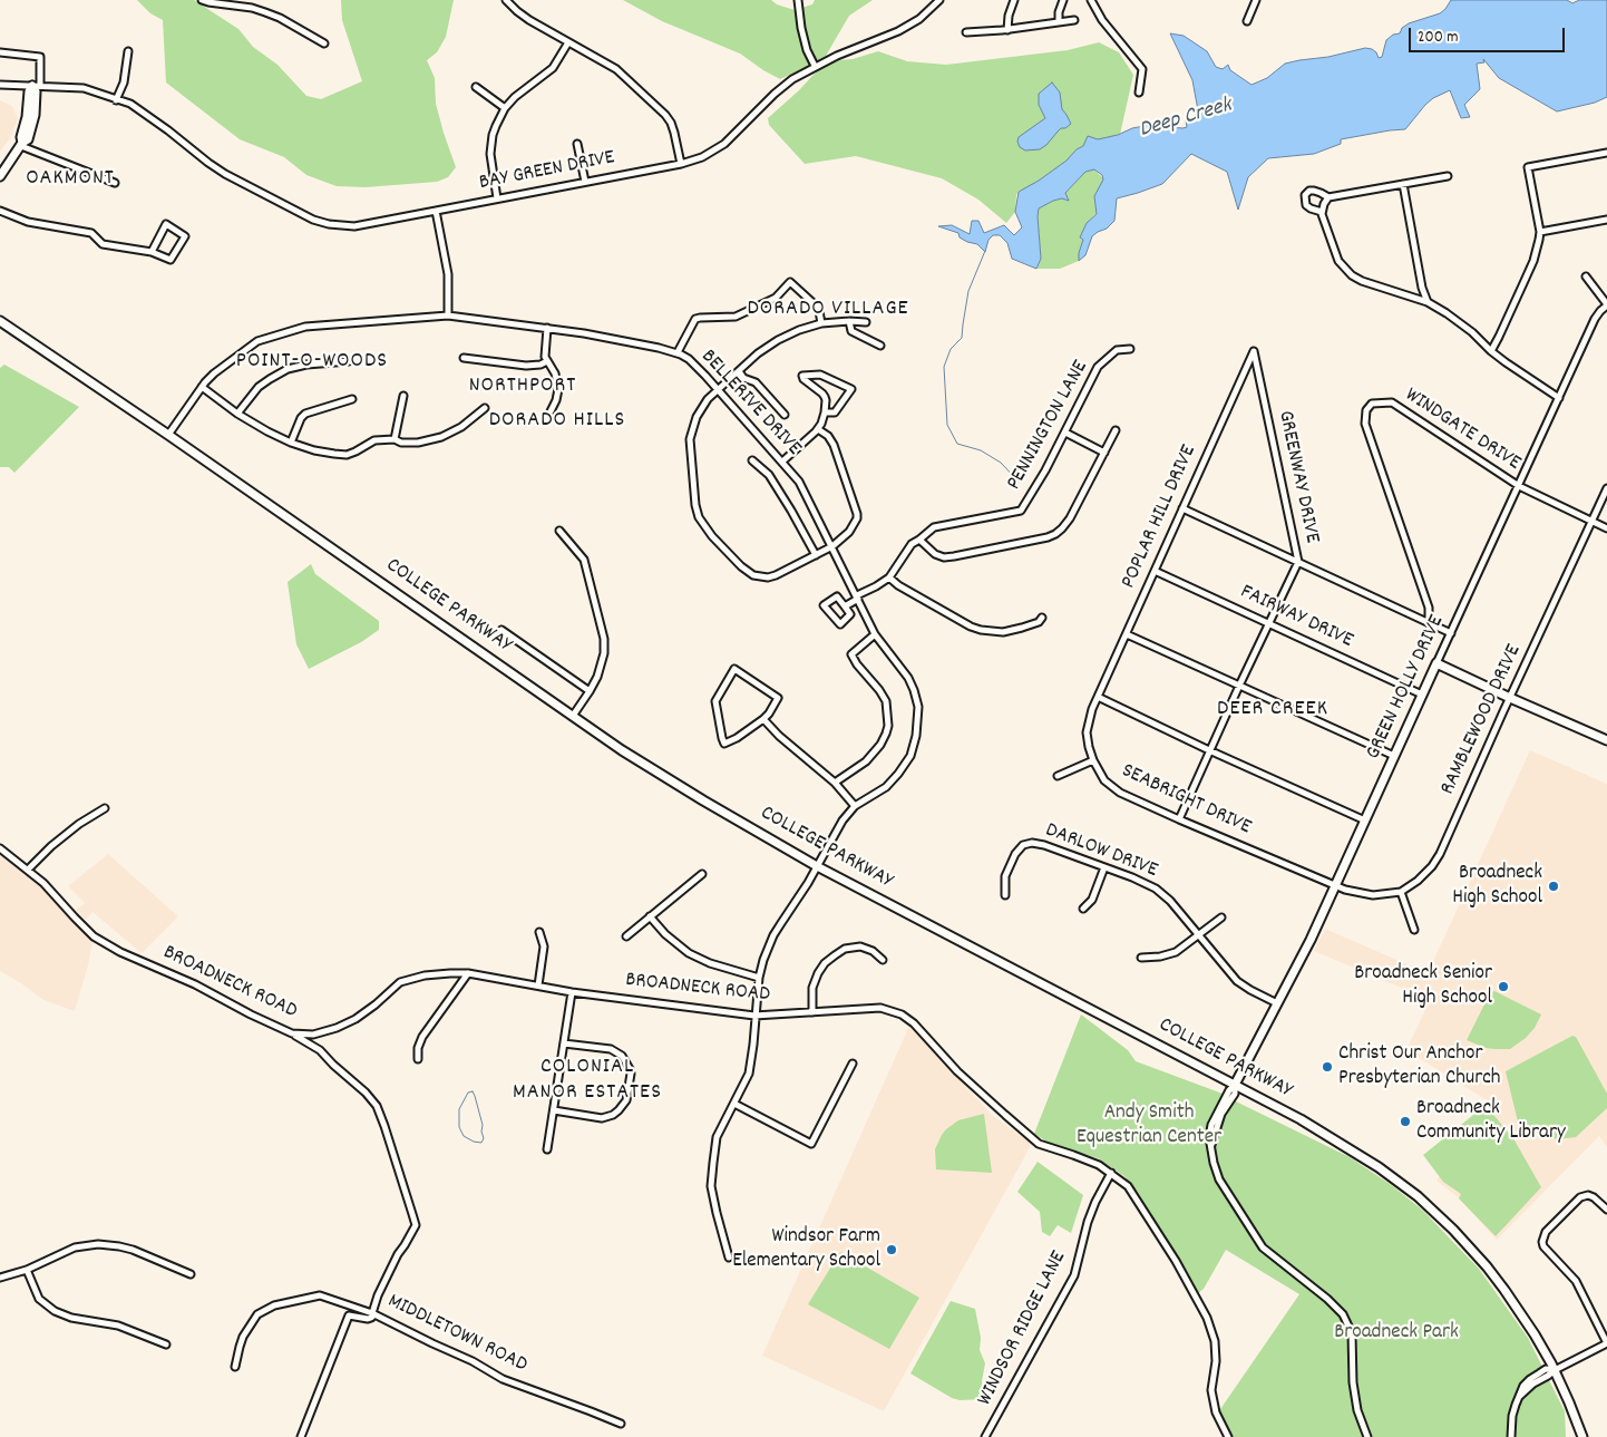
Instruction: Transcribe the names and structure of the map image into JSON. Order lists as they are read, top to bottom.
{
  "streets": {
    "main road": ["COLLEGE PARKWAY", "GREEN HOLLY DRIVE"],
    "street": [
      "BAY GREEN DRIVE",
      "BELLERIVE DRIVE",
      "PENNINGTON LANE",
      "WINDGATE DRIVE",
      "GREENWAY DRIVE",
      "POPLAR HILL DRIVE",
      "FAIRWAY DRIVE",
      "RAMBLEWOOD DRIVE",
      "SEABRIGHT DRIVE",
      "DARLOW DRIVE",
      "BROADNECK ROAD",
      "WINDSOR RIDGE LANE",
      "MIDDLETOWN ROAD"
    ]
  },
  "crossings": [
    ["BELLERIVE DRIVE", "PENNINGTON LANE"],
    ["BELLERIVE DRIVE", "COLLEGE PARKWAY"],
    ["BELLERIVE DRIVE", "BROADNECK ROAD"],
    ["WINDGATE DRIVE", "GREEN HOLLY DRIVE"],
    ["WINDGATE DRIVE", "RAMBLEWOOD DRIVE"],
    ["GREENWAY DRIVE", "POPLAR HILL DRIVE"],
    ["GREENWAY DRIVE", "FAIRWAY DRIVE"],
    ["GREENWAY DRIVE", "SEABRIGHT DRIVE"],
    ["POPLAR HILL DRIVE", "FAIRWAY DRIVE"],
    ["POPLAR HILL DRIVE", "SEABRIGHT DRIVE"],
    ["COLLEGE PARKWAY", "GREEN HOLLY DRIVE"],
    ["FAIRWAY DRIVE", "GREEN HOLLY DRIVE"],
    ["GREEN HOLLY DRIVE", "RAMBLEWOOD DRIVE"],
    ["GREEN HOLLY DRIVE", "SEABRIGHT DRIVE"],
    ["GREEN HOLLY DRIVE", "DARLOW DRIVE"],
    ["RAMBLEWOOD DRIVE", "SEABRIGHT DRIVE"],
    ["BROADNECK ROAD", "WINDSOR RIDGE LANE"],
    ["BROADNECK ROAD", "MIDDLETOWN ROAD"]
  ],
  "districts": [
    "OAKMONT",
    "DORADO VILLAGE",
    "POINT-O-WOODS",
    "NORTHPORT",
    "DORADO HILLS",
    "DEER CREEK",
    "COLONIAL MANOR ESTATES"
  ],
  "water": ["Deep Creek"],
  "parks": ["Andy Smith Equestrian Center", "Broadneck Park"],
  "places": [
    "Broadneck High School",
    "Broadneck Senior High School",
    "Christ Our Anchor Presbyterian Church",
    "Broadneck Community Library",
    "Windsor Farm Elementary School"
  ],
  "scale_bar": "200 m"
}
